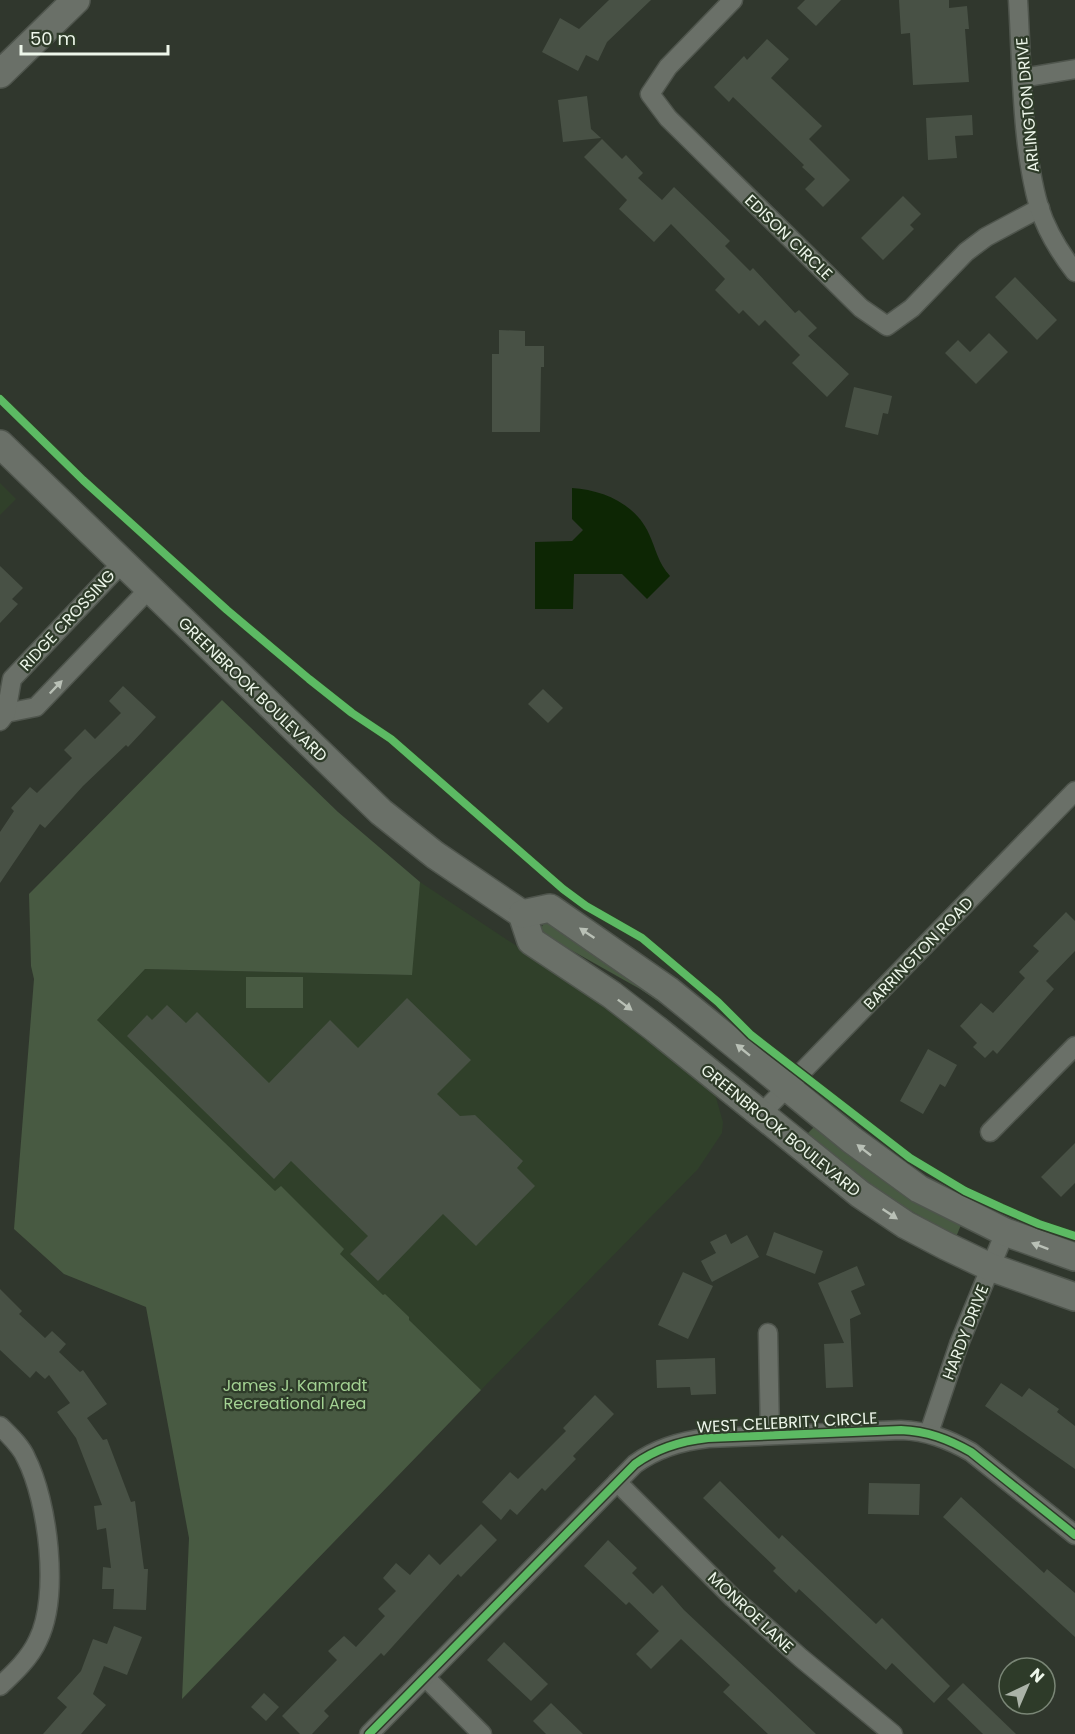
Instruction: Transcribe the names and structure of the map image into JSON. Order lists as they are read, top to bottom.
{
  "streets": {
    "main road": ["GREENBROOK BOULEVARD"],
    "street": [
      "ARLINGTON DRIVE",
      "EDISON CIRCLE",
      "RIDGE CROSSING",
      "BARRINGTON ROAD",
      "HARDY DRIVE",
      "WEST CELEBRITY CIRCLE",
      "MONROE LANE"
    ]
  },
  "crossings": [
    ["ARLINGTON DRIVE", "EDISON CIRCLE"],
    ["RIDGE CROSSING", "GREENBROOK BOULEVARD"],
    ["GREENBROOK BOULEVARD", "BARRINGTON ROAD"],
    ["GREENBROOK BOULEVARD", "HARDY DRIVE"],
    ["HARDY DRIVE", "WEST CELEBRITY CIRCLE"],
    ["WEST CELEBRITY CIRCLE", "MONROE LANE"]
  ],
  "parks": ["James J. Kamradt Recreational Area"],
  "scale_bar": "50 m",
  "north": "top right"
}
